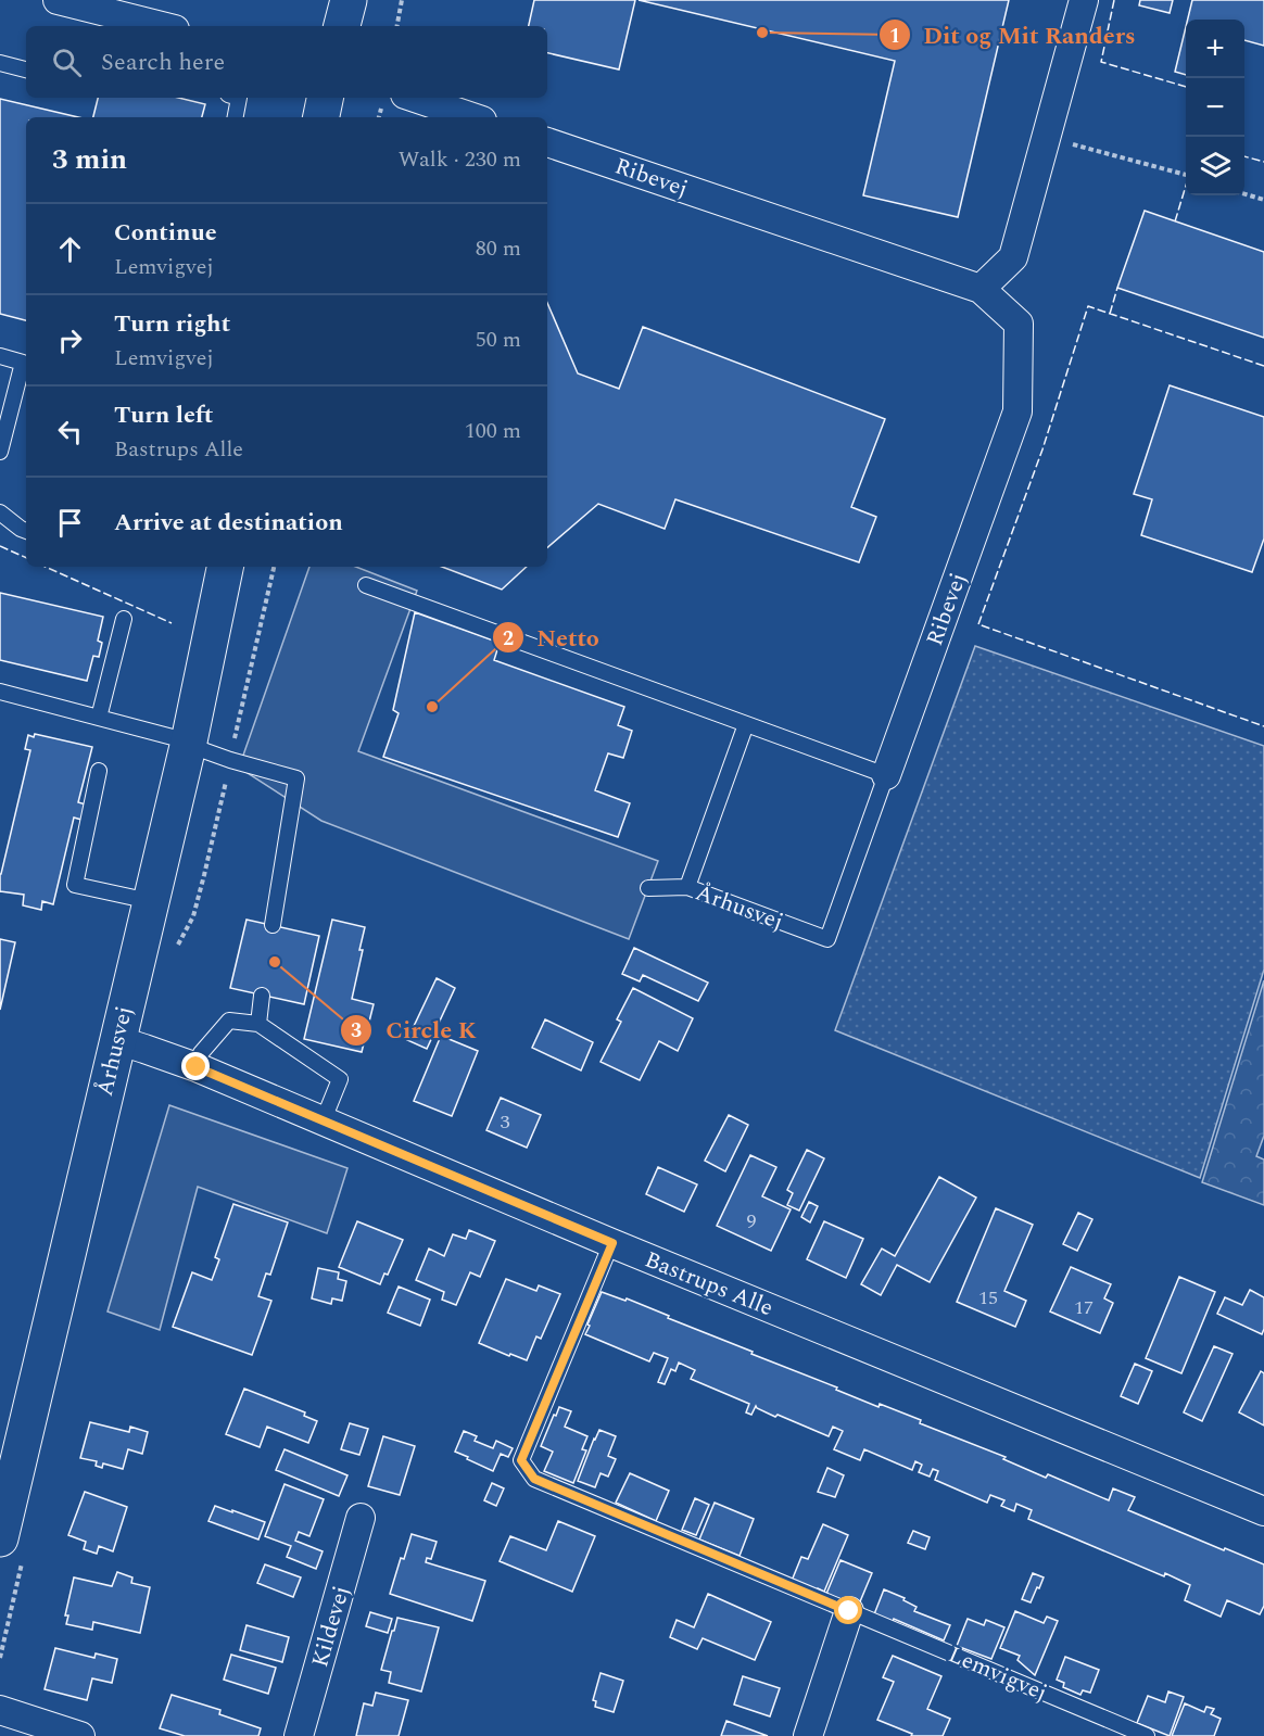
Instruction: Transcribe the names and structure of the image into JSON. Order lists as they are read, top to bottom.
{
  "streets": {
    "main road": ["Århusvej"],
    "street": ["Ribevej", "Bastrups Alle", "Kildevej"],
    "lane": ["Lemvigvej"]
  },
  "crossings": [
    ["Ribevej", "Århusvej"],
    ["Århusvej", "Bastrups Alle"],
    ["Bastrups Alle", "Lemvigvej"]
  ],
  "places": ["Dit og Mit Randers", "Netto", "Circle K"],
  "house_numbers": [
    "3",
    "9",
    "15",
    "17"
  ],
  "page": {
    "map_buttons": ["+", "−"],
    "search": "Search here",
    "heading": ["3 min", "Walk · 230 m"],
    "list": [
      ["Continue", "Lemvigvej", "80 m"],
      ["Turn right", "Lemvigvej", "50 m"],
      ["Turn left", "Bastrups Alle", "100 m"],
      "Arrive at destination"
    ]
  }
}
